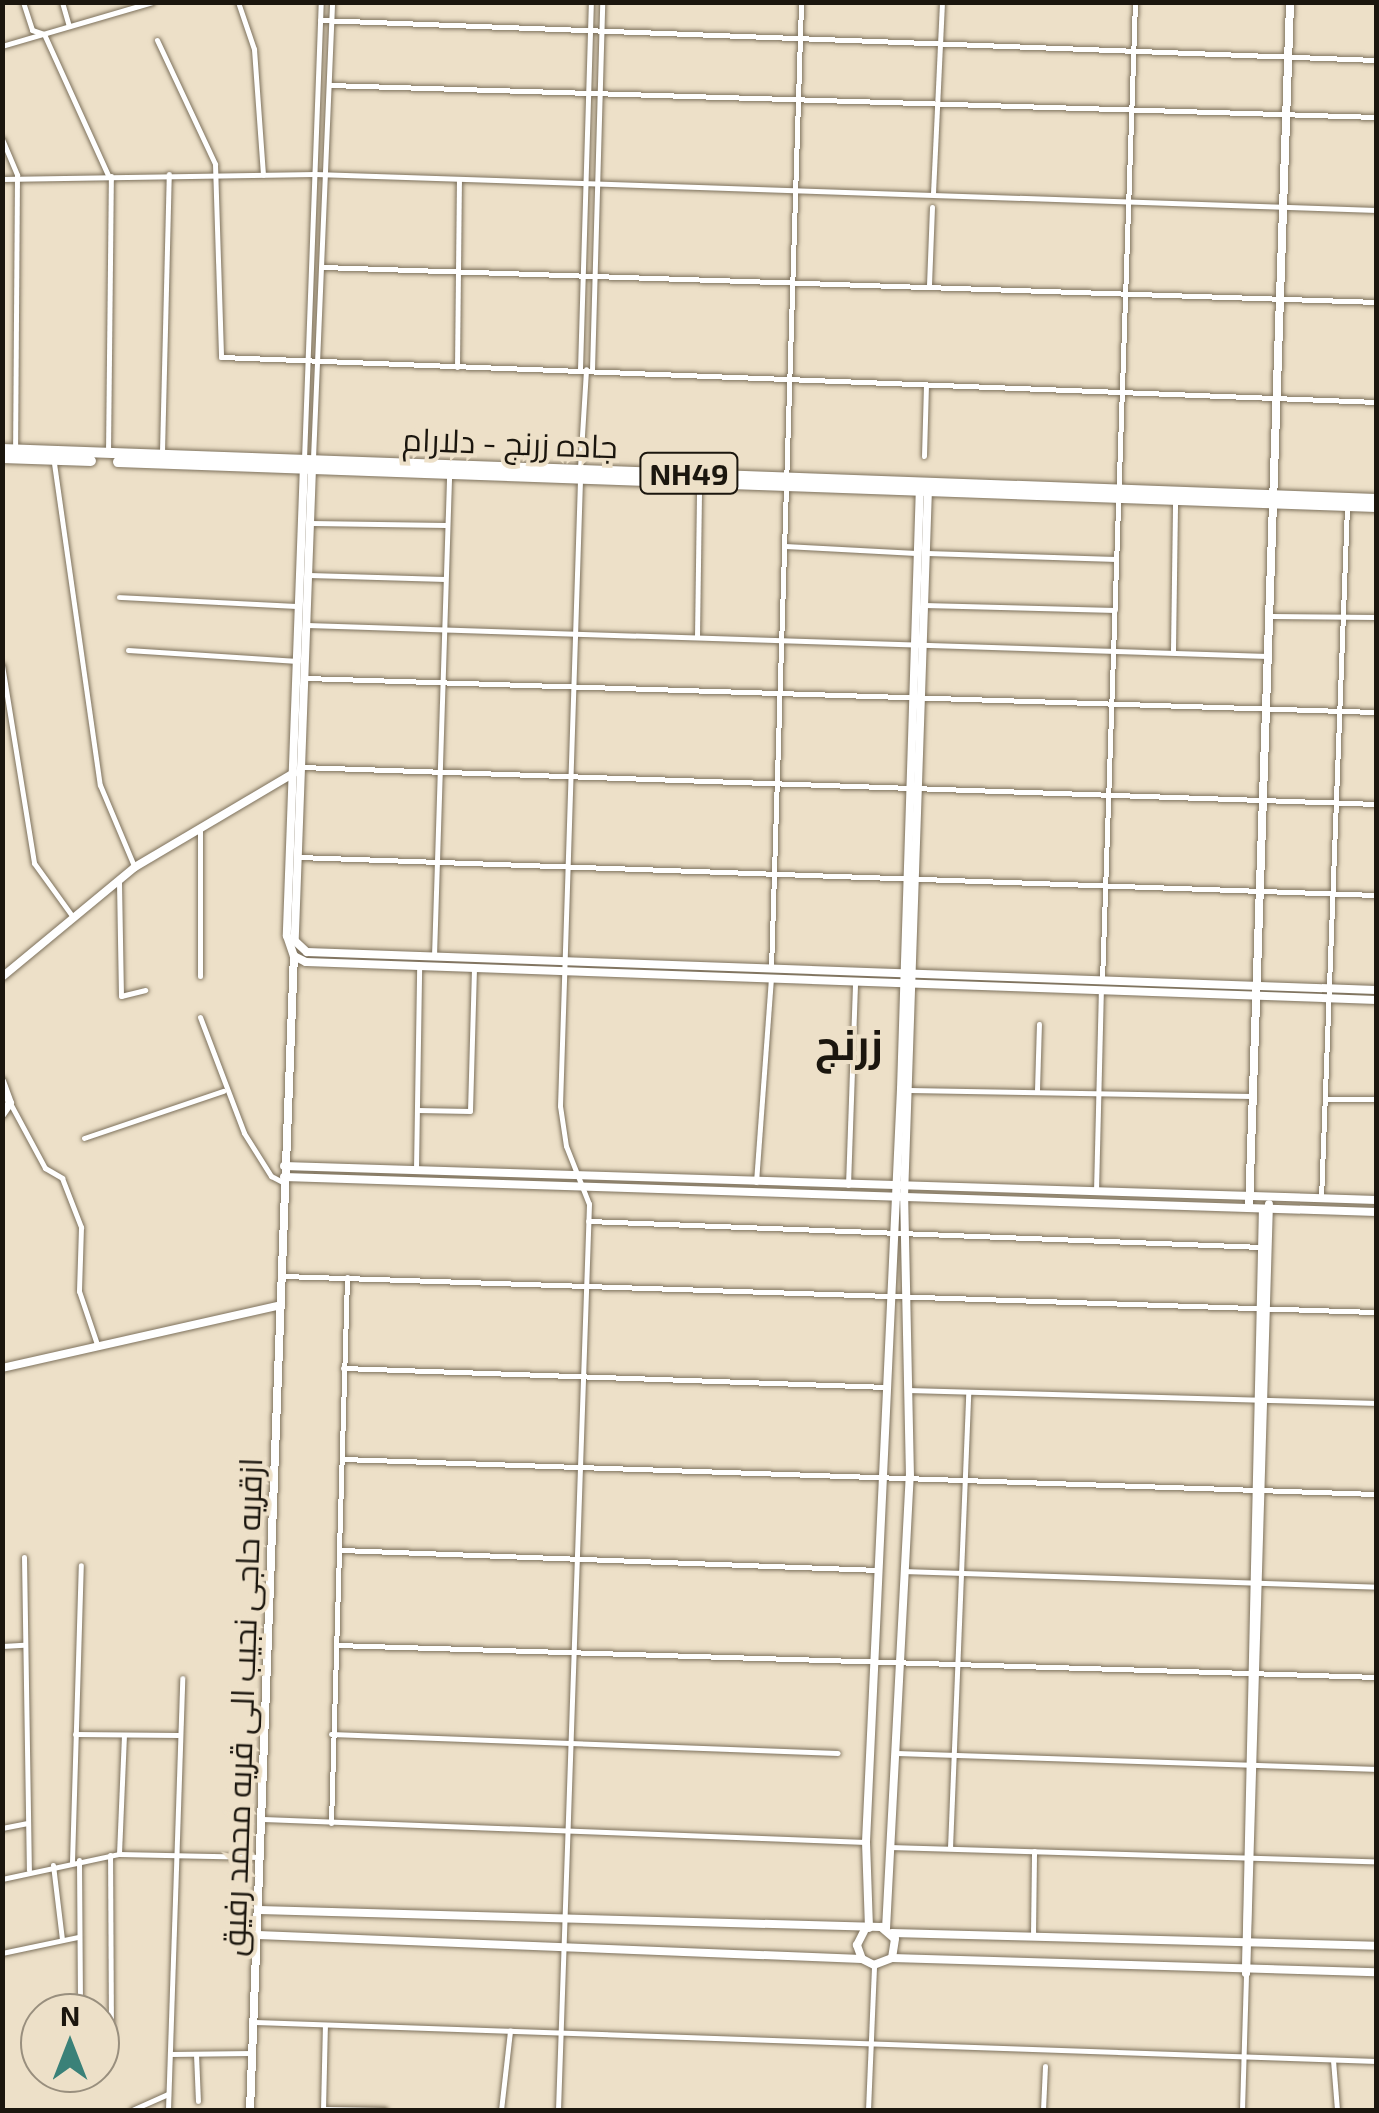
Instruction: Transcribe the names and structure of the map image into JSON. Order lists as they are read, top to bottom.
{
  "streets": {
    "highway": ["جاده زرنج - دلارام", "NH49"],
    "main road": ["ازقریه حاجی نجیب الی قریه محمد رفیق"]
  },
  "districts": ["زرنج"],
  "north": "top"
}
